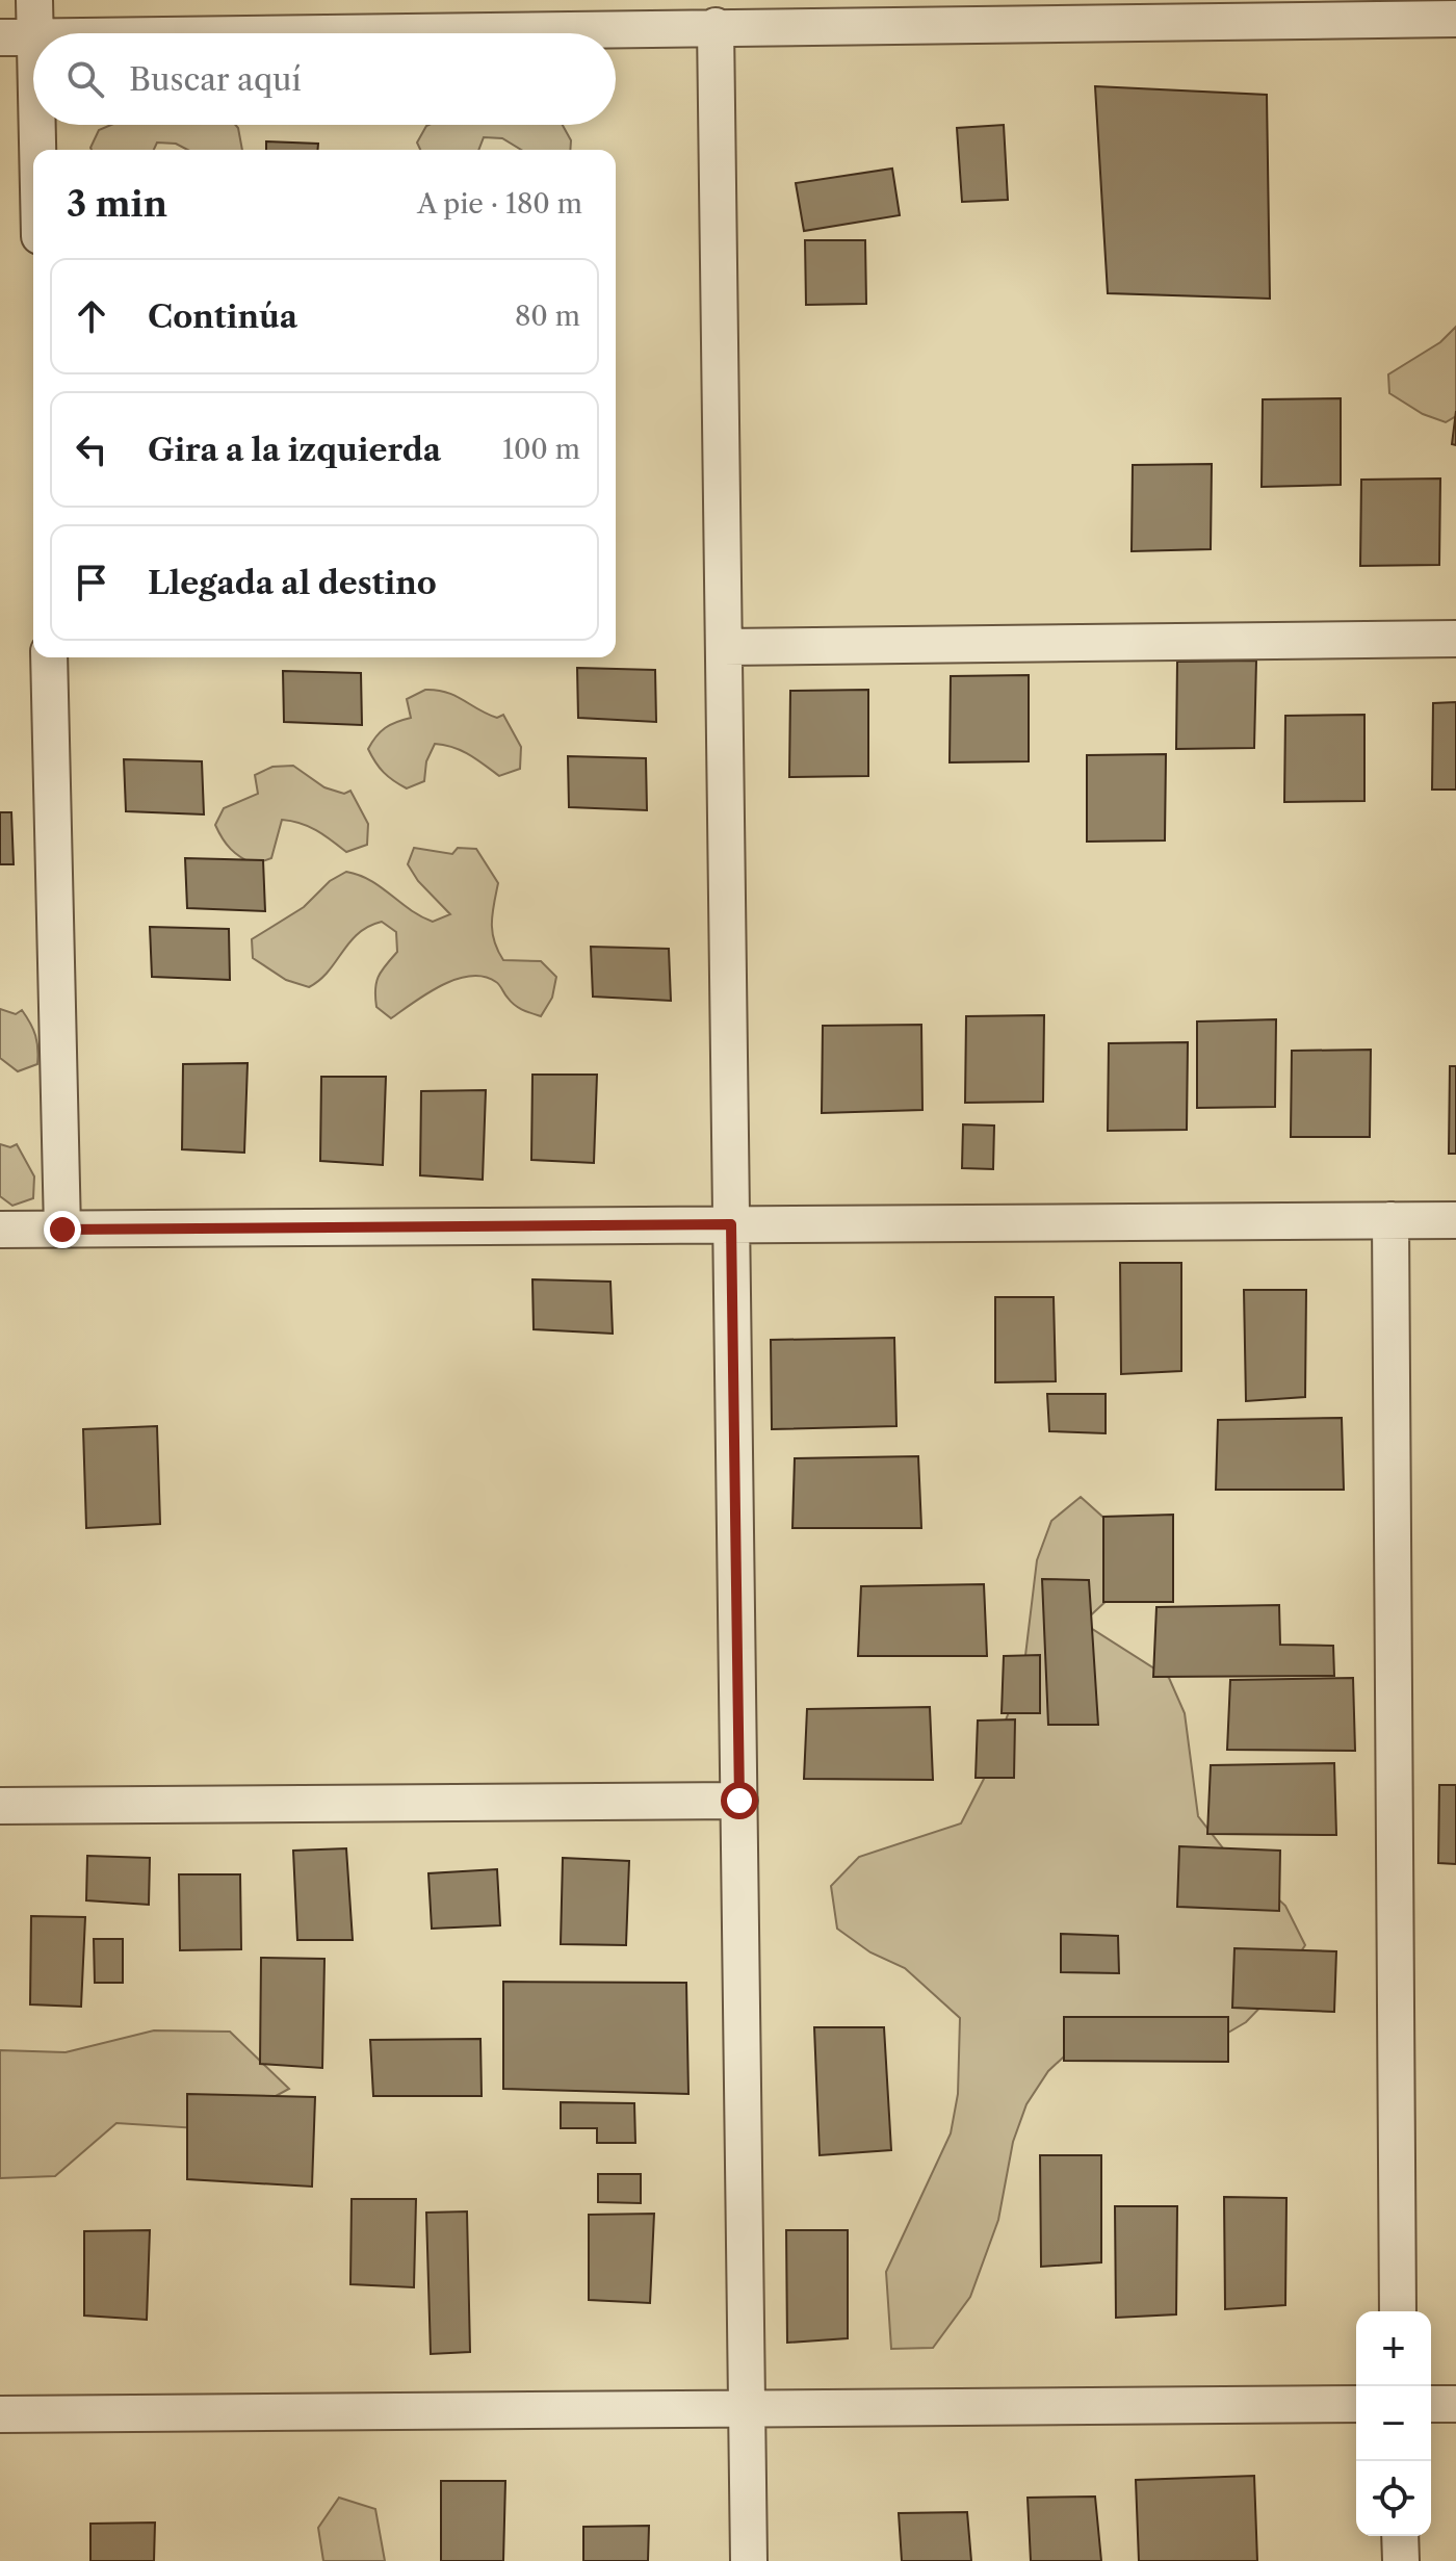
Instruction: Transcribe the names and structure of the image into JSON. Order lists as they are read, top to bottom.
{
  "page": {
    "search": "Buscar aquí",
    "heading": ["3 min", "A pie · 180 m"],
    "list": [
      ["Continúa", "80 m"],
      ["Gira a la izquierda", "100 m"],
      "Llegada al destino"
    ],
    "map_buttons": ["+", "−"]
  }
}
